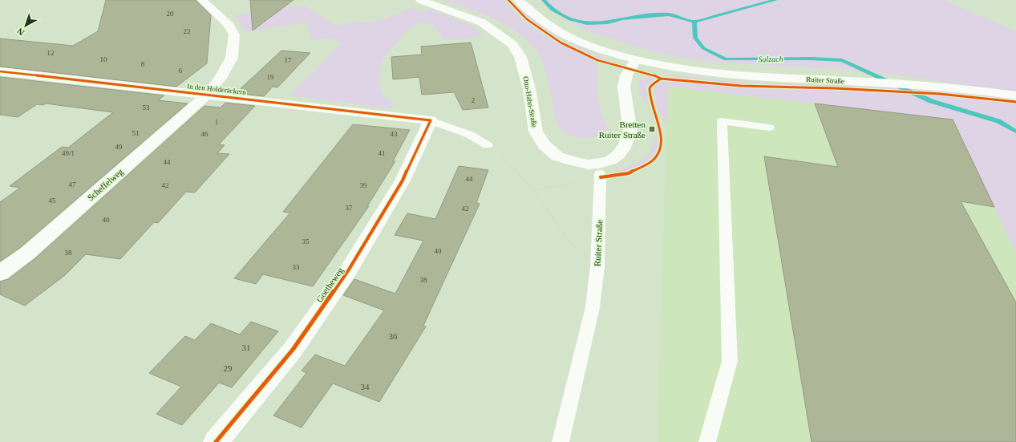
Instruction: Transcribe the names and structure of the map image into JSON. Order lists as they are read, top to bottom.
{
  "streets": {
    "street": [
      "Ruiter Straße",
      "In den Holderäckern",
      "Otto-Hahn-Straße",
      "Scheffelweg",
      "Goetheweg"
    ]
  },
  "crossings": [
    ["Ruiter Straße", "Otto-Hahn-Straße"],
    ["In den Holderäckern", "Scheffelweg"],
    ["In den Holderäckern", "Goetheweg"]
  ],
  "water": ["Salzach"],
  "places": {
    "transit": ["Bretten Ruiter Straße"]
  },
  "house_numbers": [
    "20",
    "22",
    "12",
    "10",
    "17",
    "8",
    "6",
    "19",
    "2",
    "53",
    "1",
    "51",
    "46",
    "43",
    "49",
    "49/1",
    "41",
    "44",
    "44",
    "47",
    "42",
    "39",
    "45",
    "37",
    "42",
    "40",
    "35",
    "40",
    "38",
    "33",
    "38",
    "36",
    "31",
    "29",
    "34"
  ],
  "north": "bottom left"
}
